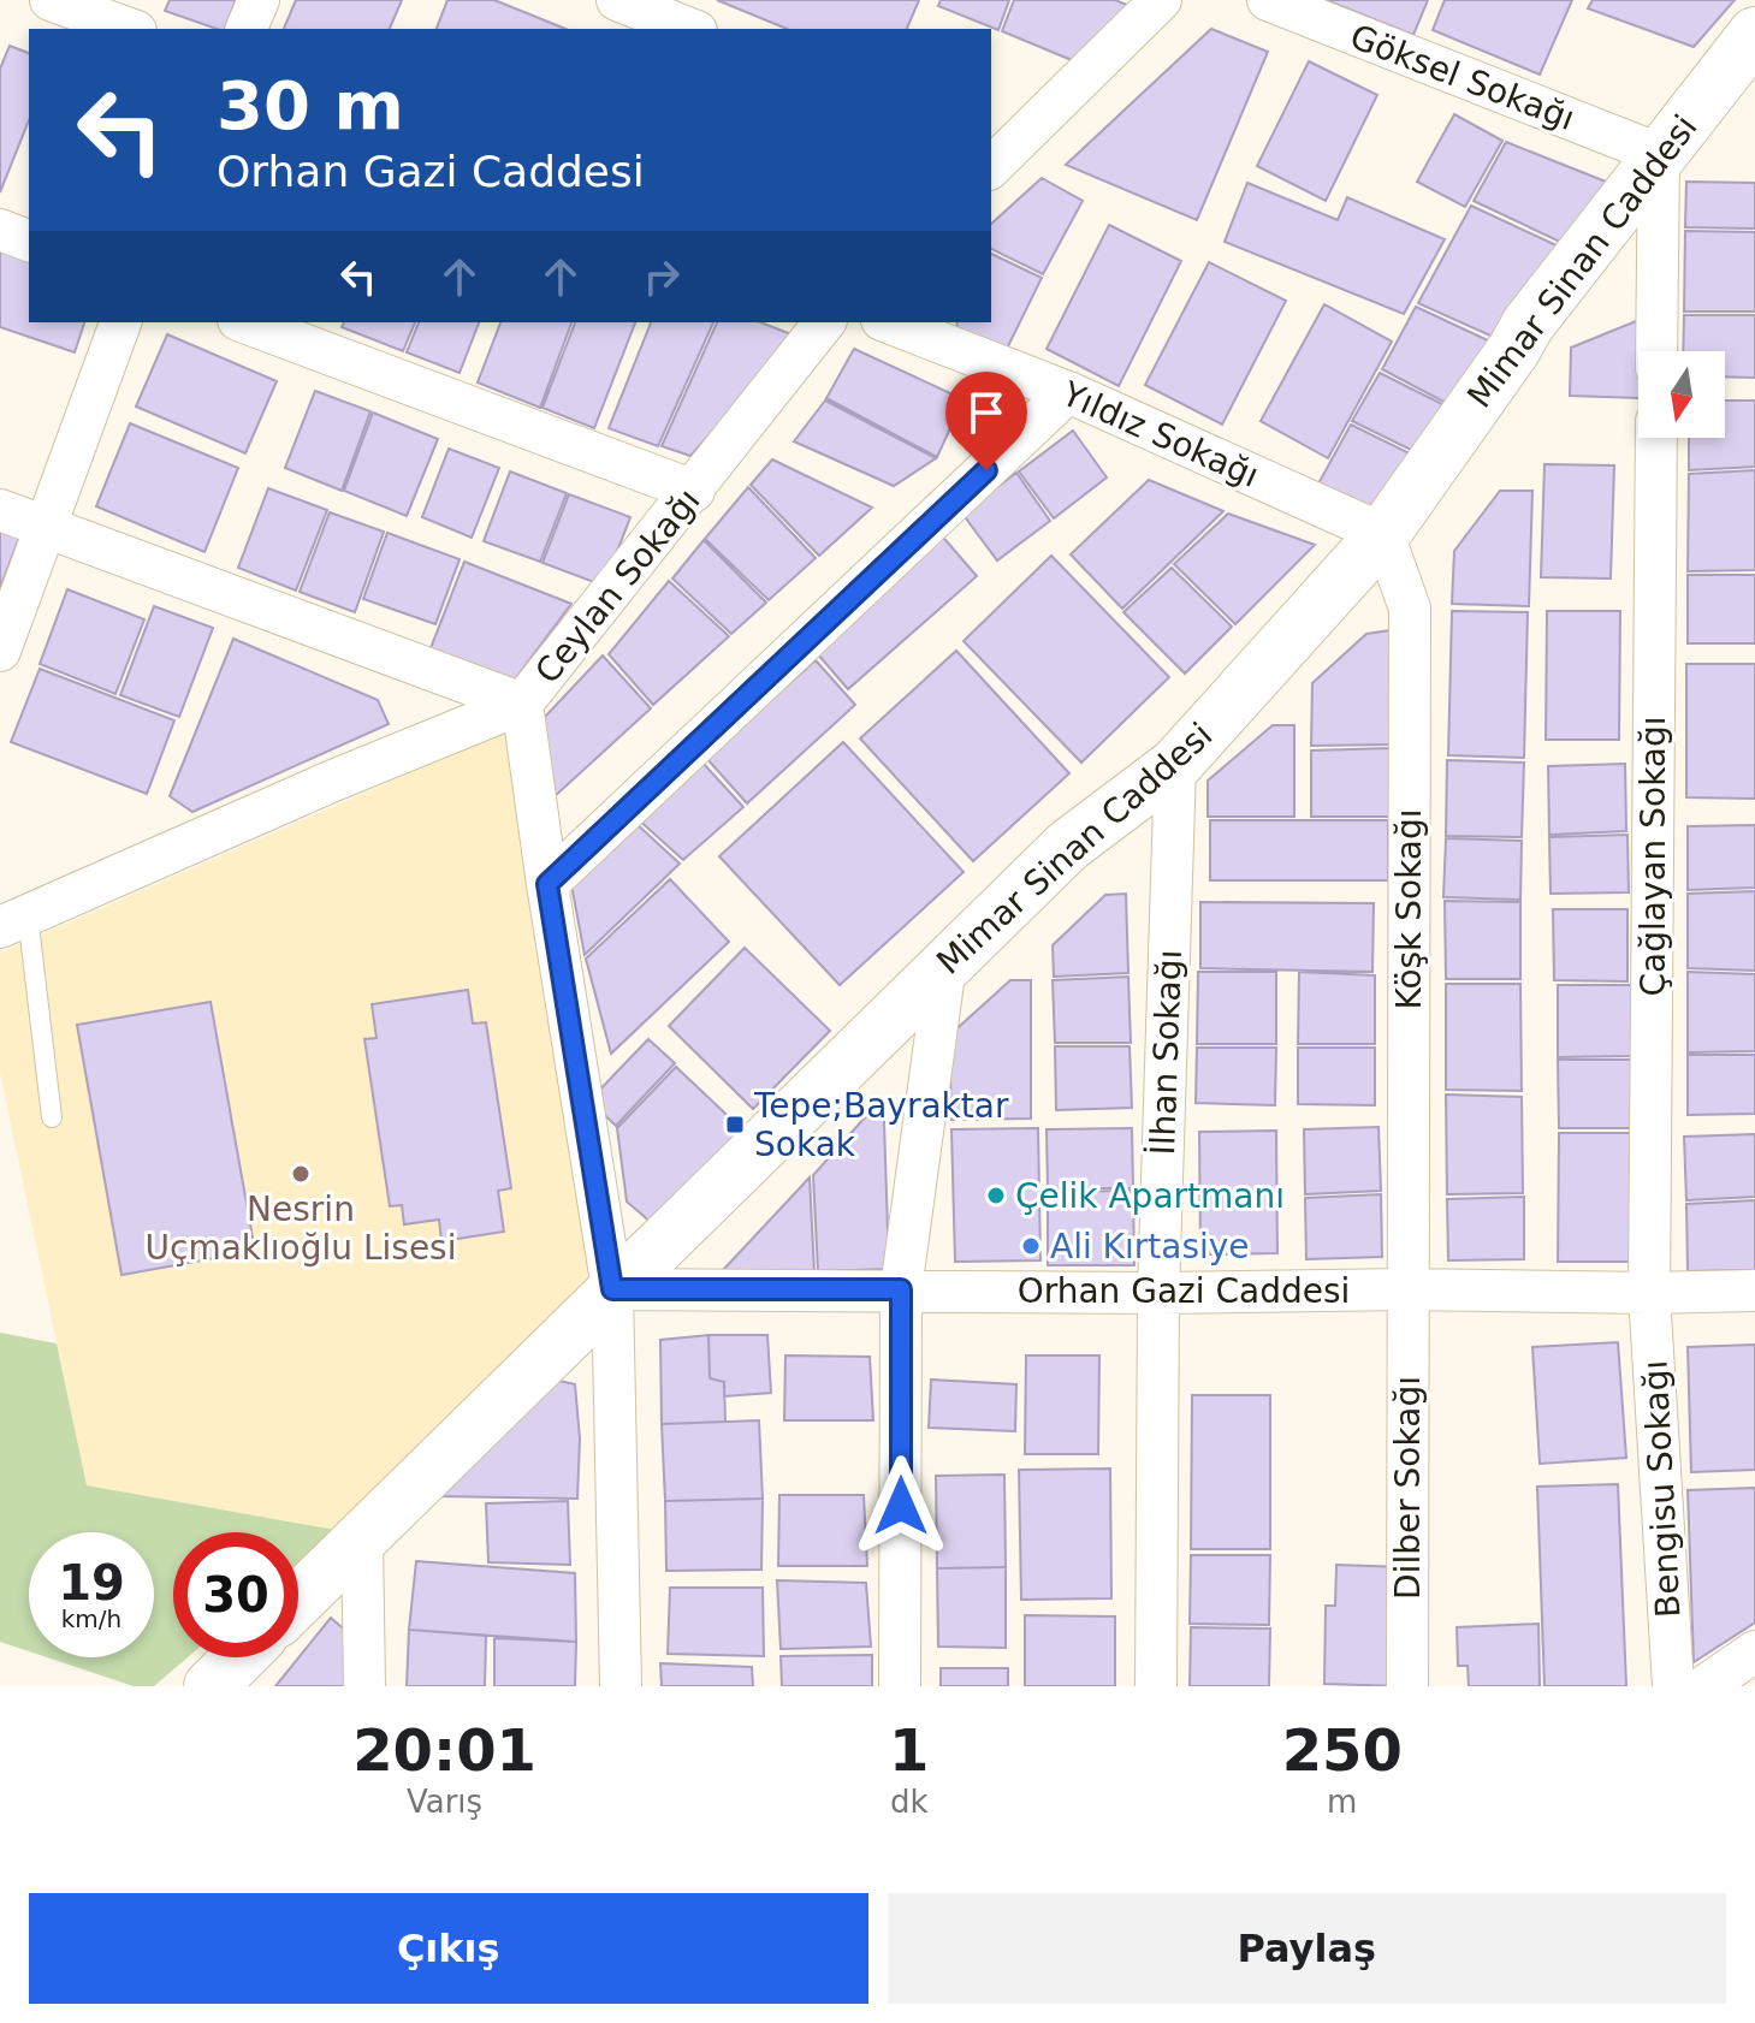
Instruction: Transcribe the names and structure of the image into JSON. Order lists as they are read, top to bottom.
{
  "streets": {
    "street": [
      "Göksel Sokağı",
      "Mimar Sinan Caddesi",
      "Yıldız Sokağı",
      "Ceylan Sokağı",
      "Çağlayan Sokağı",
      "Köşk Sokağı",
      "İlhan Sokağı",
      "Orhan Gazi Caddesi",
      "Dilber Sokağı",
      "Bengisu Sokağı"
    ]
  },
  "crossings": [
    ["Göksel Sokağı", "Mimar Sinan Caddesi"],
    ["Mimar Sinan Caddesi", "Yıldız Sokağı"],
    ["Mimar Sinan Caddesi", "Ceylan Sokağı"],
    ["Mimar Sinan Caddesi", "Köşk Sokağı"],
    ["Mimar Sinan Caddesi", "İlhan Sokağı"],
    ["Mimar Sinan Caddesi", "Orhan Gazi Caddesi"],
    ["Yıldız Sokağı", "Köşk Sokağı"],
    ["Ceylan Sokağı", "Orhan Gazi Caddesi"],
    ["Çağlayan Sokağı", "Orhan Gazi Caddesi"],
    ["Çağlayan Sokağı", "Bengisu Sokağı"],
    ["Köşk Sokağı", "Orhan Gazi Caddesi"],
    ["Köşk Sokağı", "Dilber Sokağı"],
    ["İlhan Sokağı", "Orhan Gazi Caddesi"],
    ["Orhan Gazi Caddesi", "Dilber Sokağı"],
    ["Orhan Gazi Caddesi", "Bengisu Sokağı"]
  ],
  "places": {
    "transit": ["Tepe;Bayraktar Sokak"],
    "other": ["Nesrin Uçmaklıoğlu Lisesi", "Çelik Apartmanı", "Ali Kırtasiye"]
  },
  "north": "bottom",
  "page": {
    "turn": ["30 m", "Orhan Gazi Caddesi"],
    "speed": "19 km/h",
    "limit": "30",
    "eta": [
      "20:01",
      "Varış",
      "1",
      "dk",
      "250",
      "m"
    ],
    "buttons": ["Çıkış", "Paylaş"]
  }
}
